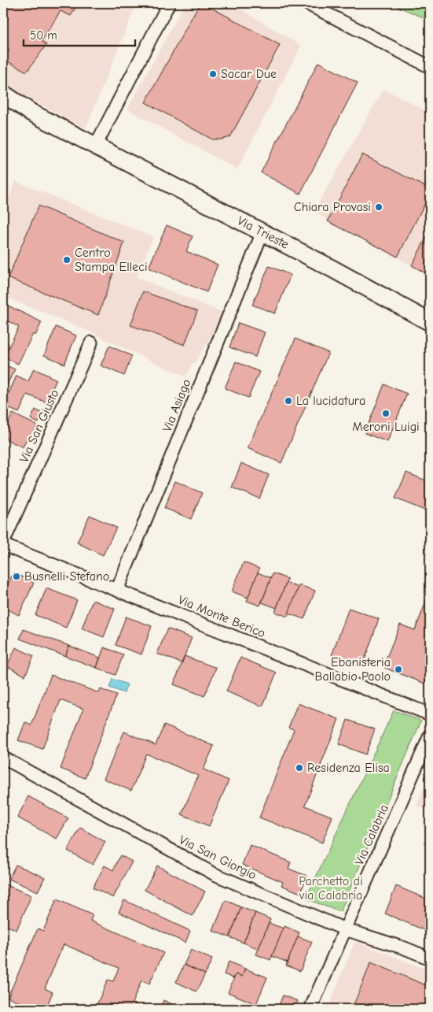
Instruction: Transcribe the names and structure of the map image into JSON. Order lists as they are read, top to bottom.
{
  "streets": {
    "street": [
      "Via Trieste",
      "Via Asiago",
      "Via San Giusto",
      "Via Monte Berico",
      "Via Calabria",
      "Via San Giorgio"
    ]
  },
  "crossings": [
    ["Via Trieste", "Via Asiago"],
    ["Via Asiago", "Via Monte Berico"],
    ["Via San Giusto", "Via Monte Berico"],
    ["Via Calabria", "Via San Giorgio"]
  ],
  "parks": ["Parchetto di via Calabria"],
  "places": [
    "Sacar Due",
    "Chiara Provasi",
    "Centro Stampa Elleci",
    "La lucidatura",
    "Meroni Luigi",
    "Busnelli Stefano",
    "Ebanisteria Ballabio Paolo",
    "Residenza Elisa"
  ],
  "scale_bar": "50 m"
}
